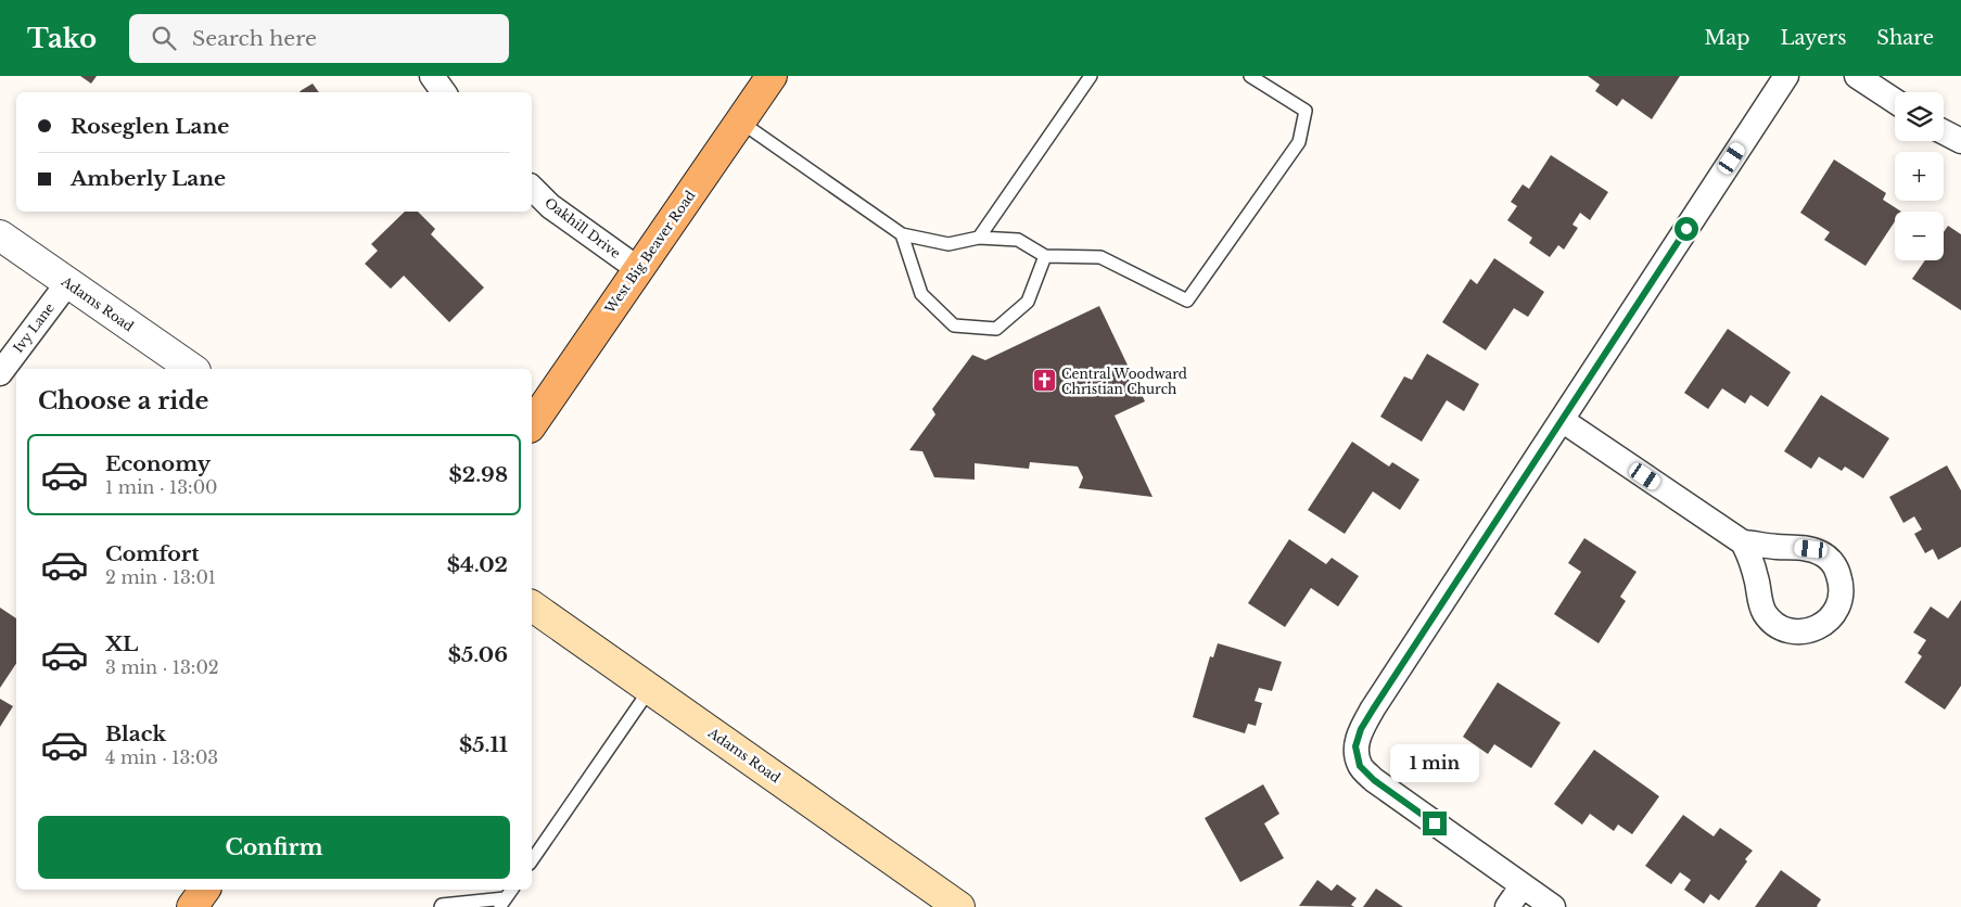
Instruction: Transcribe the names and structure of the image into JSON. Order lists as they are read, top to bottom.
{
  "streets": {
    "main road": ["West Big Beaver Road", "Adams Road"],
    "street": ["Oakhill Drive", "Ivy Lane"]
  },
  "crossings": [
    ["Oakhill Drive", "West Big Beaver Road"],
    ["Adams Road", "Ivy Lane"]
  ],
  "places": {
    "church": ["Central Woodward Christian Church"]
  },
  "page": {
    "header": "Tako",
    "search": "Search here",
    "nav": ["Map", "Layers", "Share"],
    "map_buttons": ["+", "−"],
    "banner": ["Roseglen Lane", "Amberly Lane"],
    "heading": "Choose a ride",
    "list": [
      {
        "name": "Economy",
        "note": "1 min · 13:00",
        "value": "$2.98"
      },
      {
        "name": "Comfort",
        "note": "2 min · 13:01",
        "value": "$4.02"
      },
      {
        "name": "XL",
        "note": "3 min · 13:02",
        "value": "$5.06"
      },
      {
        "name": "Black",
        "note": "4 min · 13:03",
        "value": "$5.11"
      }
    ],
    "bubble": "1 min",
    "buttons": "Confirm"
  }
}
